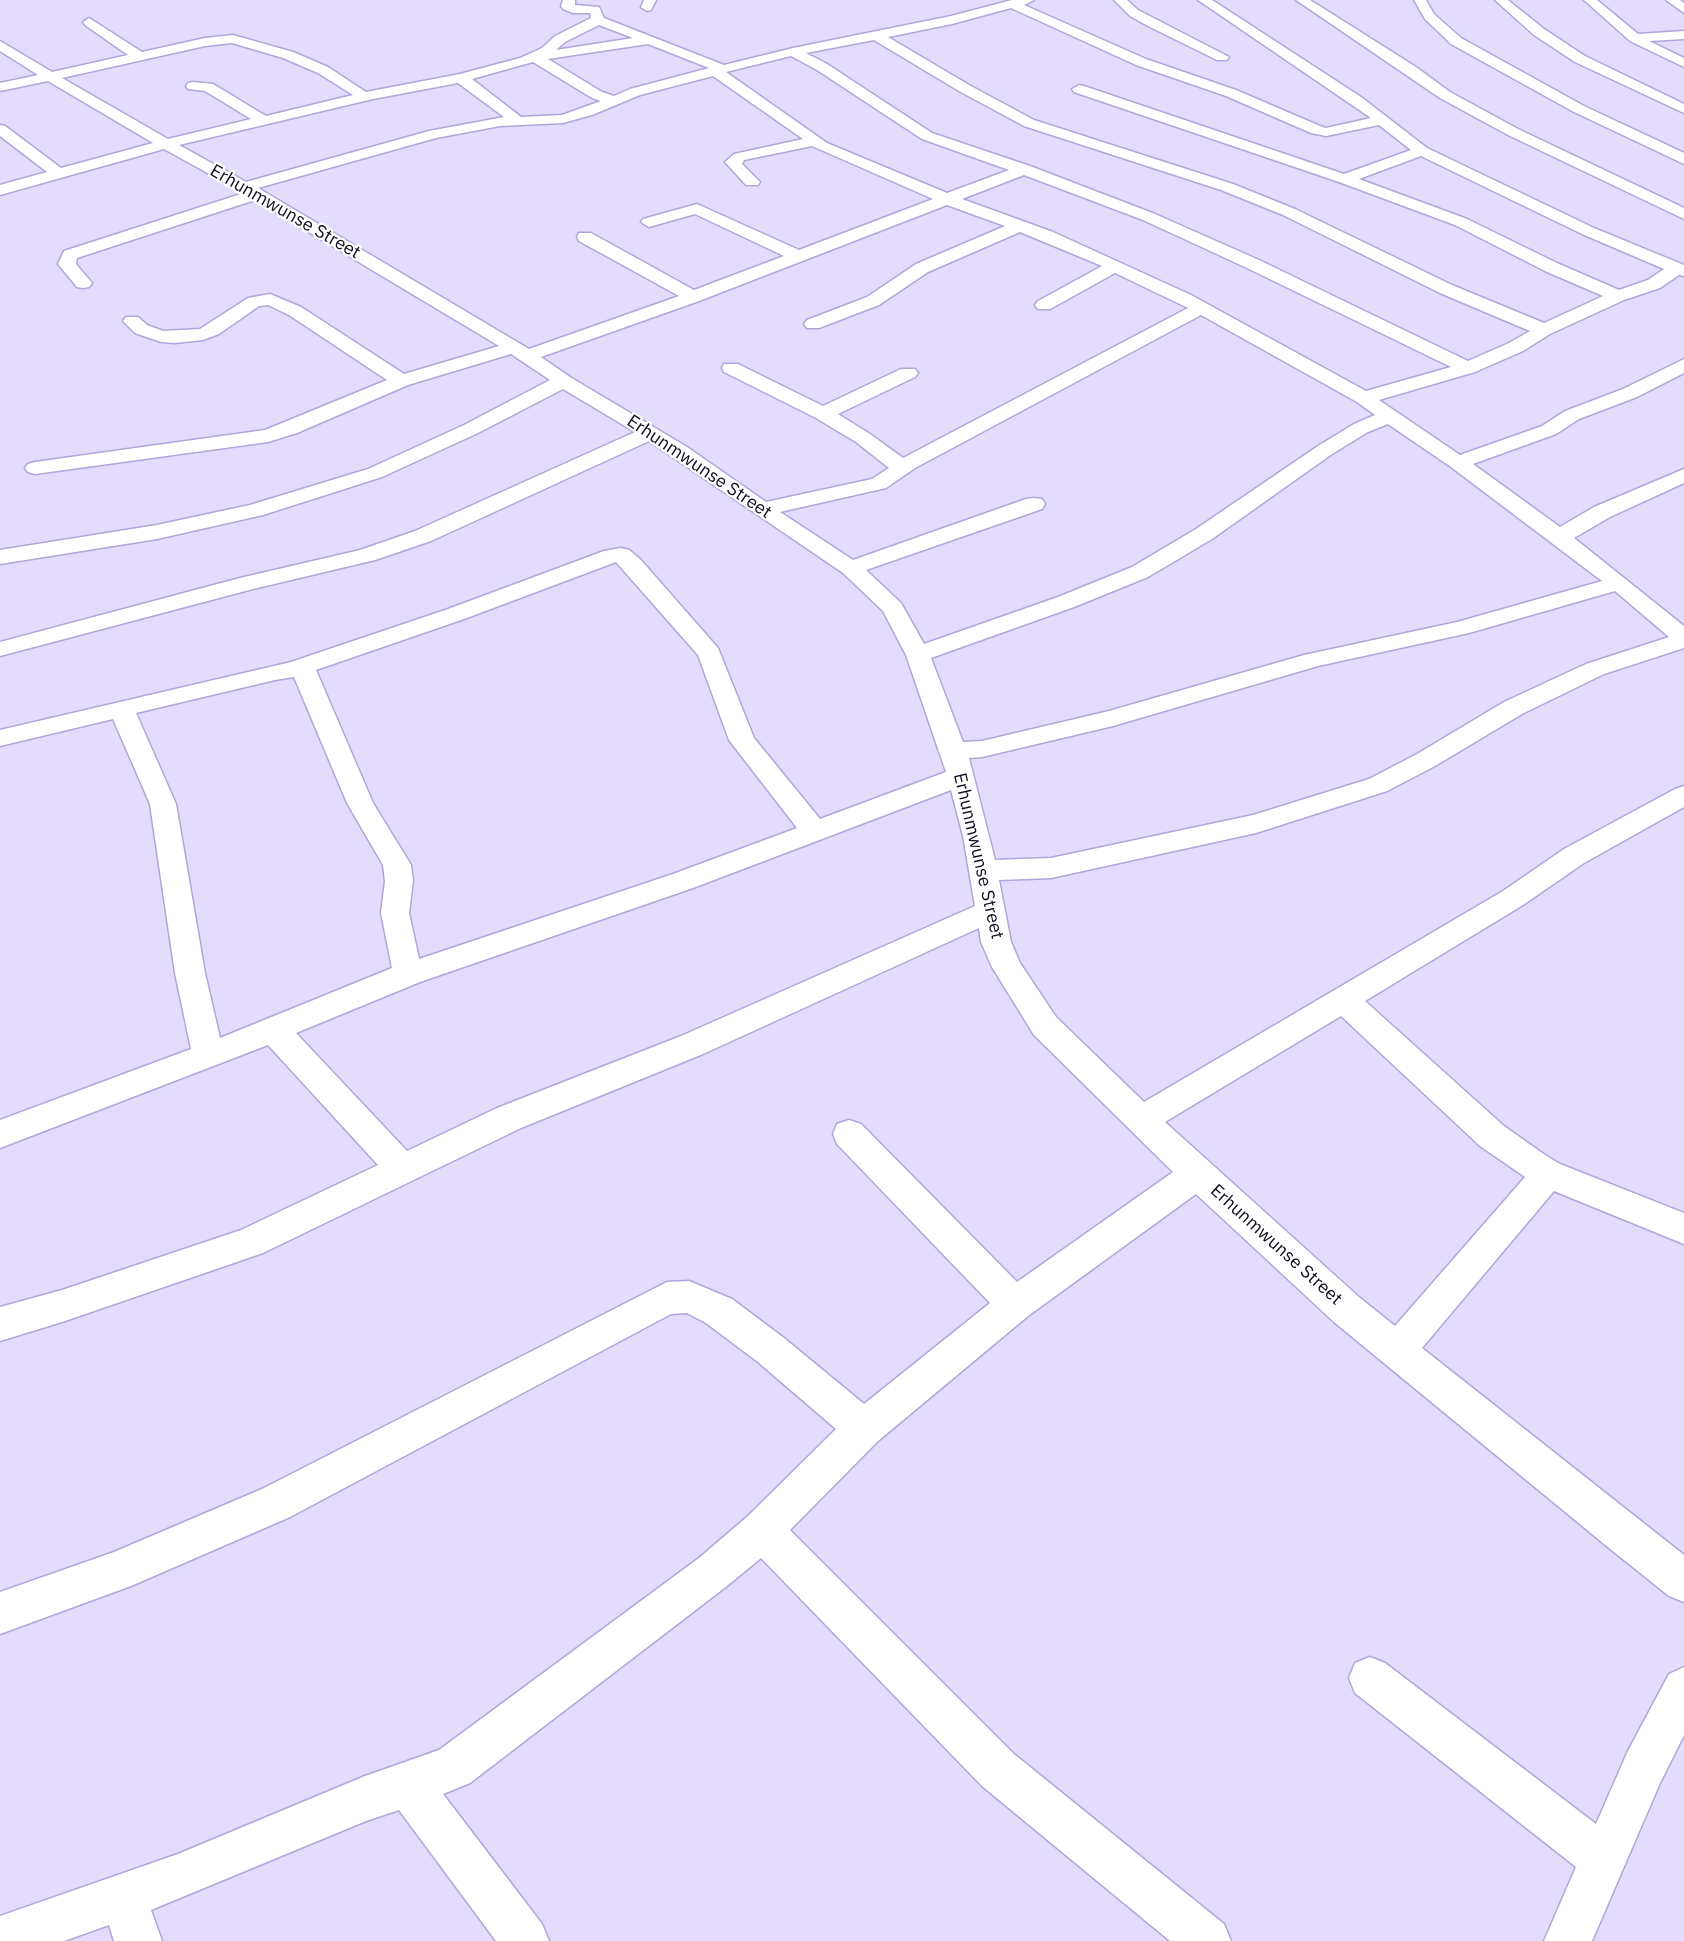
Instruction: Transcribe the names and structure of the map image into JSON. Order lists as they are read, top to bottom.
{
  "streets": {
    "street": ["Erhunmwunse Street"]
  }
}
